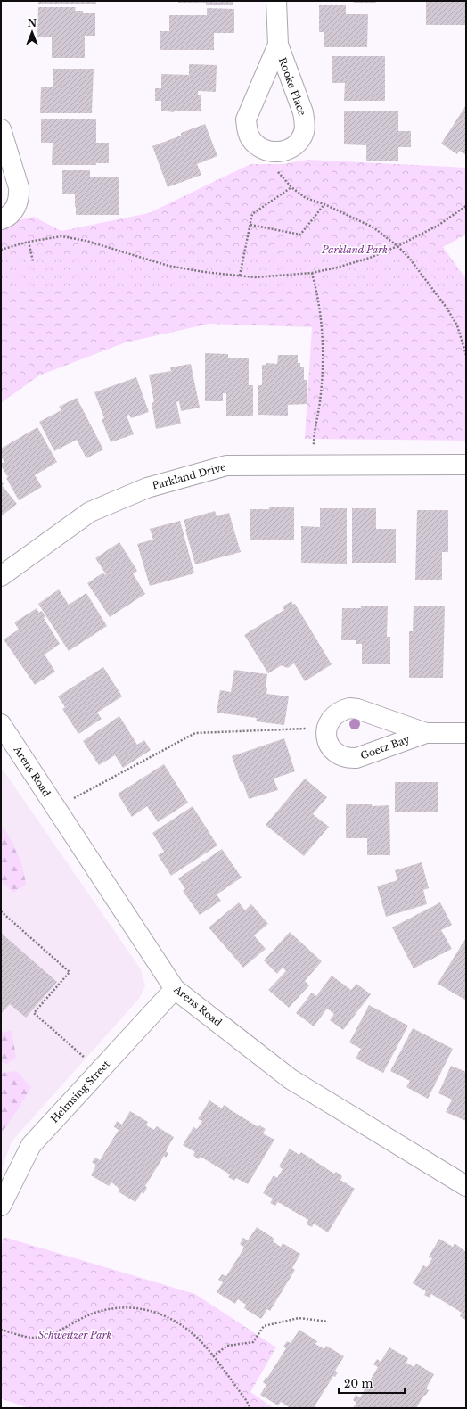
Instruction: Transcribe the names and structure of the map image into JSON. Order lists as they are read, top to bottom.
{
  "streets": {
    "street": [
      "Rooke Place",
      "Parkland Drive",
      "Goetz Bay",
      "Arens Road",
      "Helmsing Street"
    ]
  },
  "crossings": [
    ["Arens Road", "Helmsing Street"]
  ],
  "parks": ["Parkland Park", "Schweitzer Park"],
  "scale_bar": "20 m",
  "north": "top"
}
